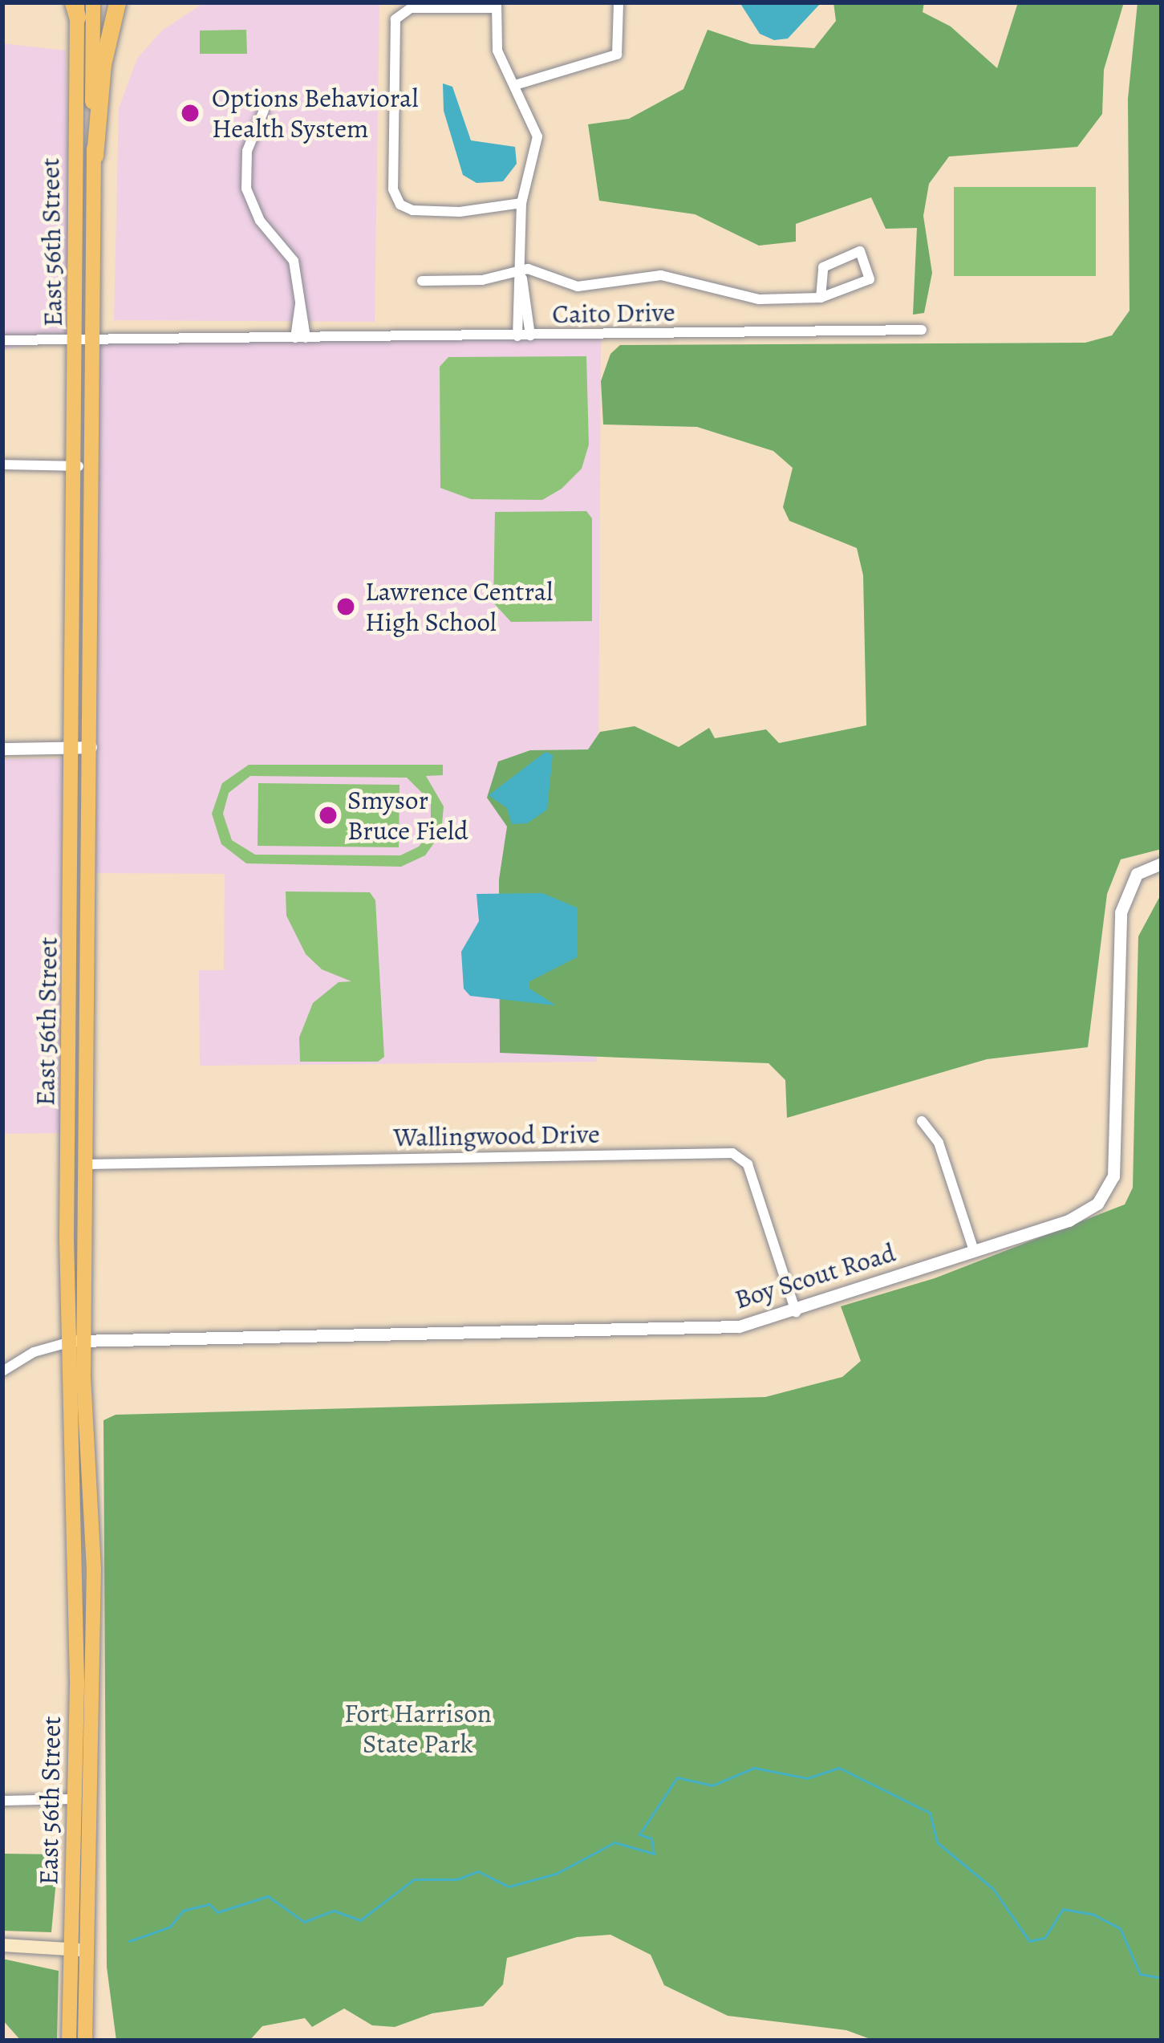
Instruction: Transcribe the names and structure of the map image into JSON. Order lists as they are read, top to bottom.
{
  "streets": {
    "main road": ["East 56th Street"],
    "street": ["Caito Drive", "Wallingwood Drive", "Boy Scout Road"]
  },
  "crossings": [
    ["East 56th Street", "Caito Drive"],
    ["East 56th Street", "Wallingwood Drive"],
    ["East 56th Street", "Boy Scout Road"],
    ["Wallingwood Drive", "Boy Scout Road"]
  ],
  "parks": ["Fort Harrison State Park"],
  "places": ["Options Behavioral Health System", "Lawrence Central High School", "Smysor Bruce Field"]
}
